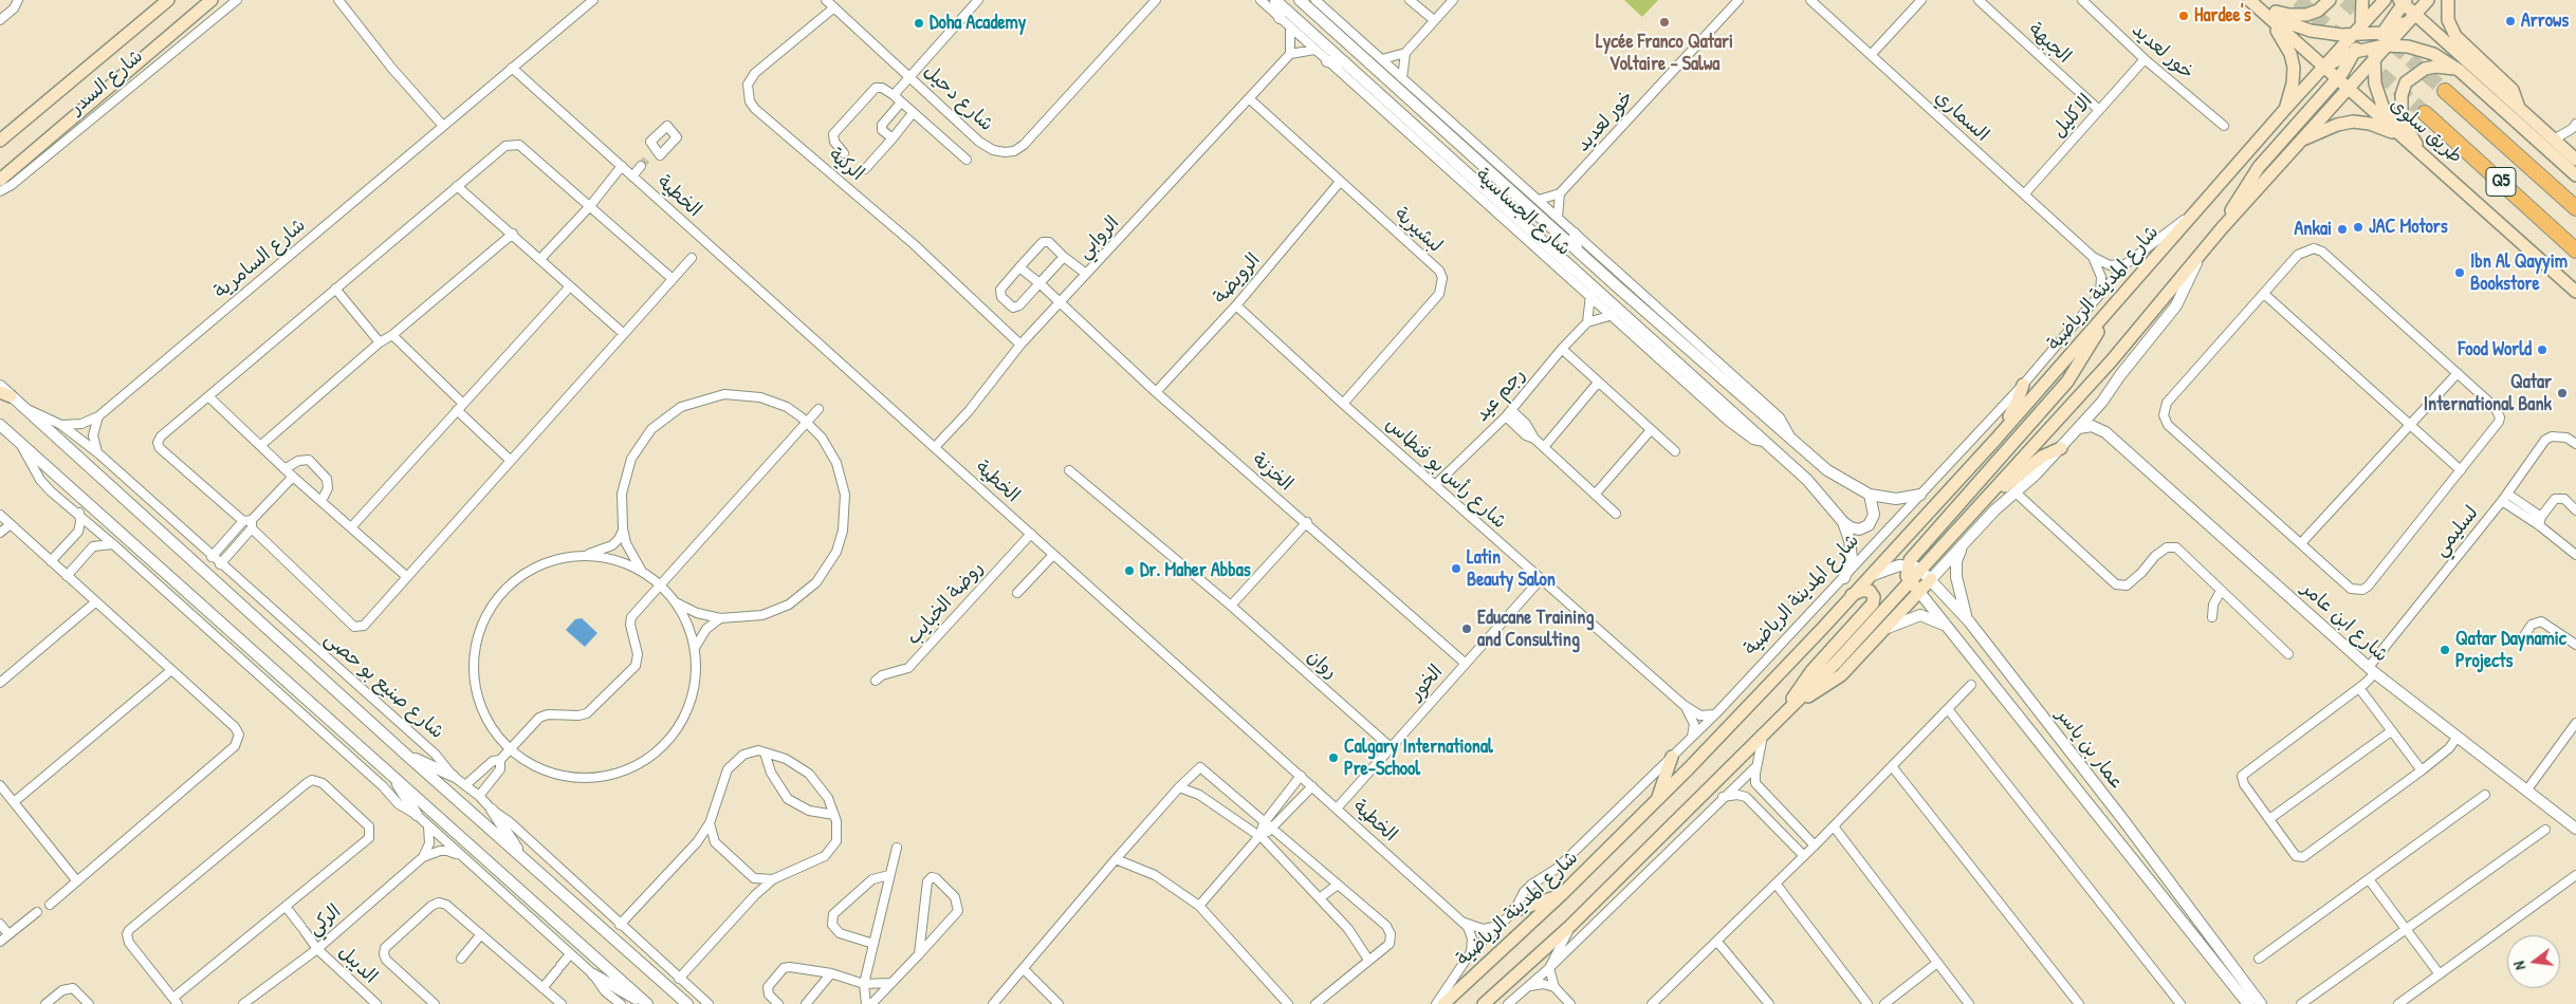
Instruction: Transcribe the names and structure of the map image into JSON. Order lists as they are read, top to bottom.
{
  "streets": {
    "highway": ["طريق سلوى", "Q5"],
    "main road": ["شارع السدر", "شارع المدينة الرياضية"],
    "street": [
      "الجبهة",
      "خور لعديد",
      "شارع دحيل",
      "السماري",
      "الاكليل",
      "الركية",
      "الخطية",
      "شارع الجساسية",
      "لبشيرية",
      "الروابي",
      "شارع السامرية",
      "الرويضة",
      "رجم عيد",
      "الخزنة",
      "شارع رأس بو فنطاس",
      "لسليمي",
      "روضة الخبايب",
      "شارع ابن عامر",
      "روان",
      "الخور",
      "شارع صنيع بو حصى",
      "عمار بن ياسر",
      "الركي",
      "الديبل"
    ]
  },
  "crossings": [
    ["الجبهة", "الاكليل"],
    ["خور لعديد", "الاكليل"],
    ["شارع دحيل", "الركية"],
    ["السماري", "الاكليل"],
    ["السماري", "شارع المدينة الرياضية"],
    ["طريق سلوى", "شارع المدينة الرياضية"],
    ["الركية", "الروابي"],
    ["الخطية", "الروابي"],
    ["الخطية", "شارع السامرية"],
    ["الخطية", "شارع المدينة الرياضية"],
    ["الخطية", "روضة الخبايب"],
    ["الخطية", "الخور"],
    ["شارع الجساسية", "رجم عيد"],
    ["لبشيرية", "الروابي"],
    ["لبشيرية", "الرويضة"],
    ["لبشيرية", "شارع رأس بو فنطاس"],
    ["الروابي", "الخزنة"],
    ["شارع السامرية", "شارع صنيع بو حصى"],
    ["الرويضة", "الخزنة"],
    ["الرويضة", "شارع رأس بو فنطاس"],
    ["شارع المدينة الرياضية", "شارع رأس بو فنطاس"],
    ["رجم عيد", "شارع رأس بو فنطاس"],
    ["الخزنة", "الخور"],
    ["شارع رأس بو فنطاس", "الخور"],
    ["لسليمي", "شارع ابن عامر"],
    ["روان", "الخور"],
    ["الركي", "الديبل"]
  ],
  "places": [
    "Hardee's",
    "Arrows",
    "Lycée Franco Qatari Voltaire - Salwa",
    "Doha Academy",
    "JAC Motors",
    "Ankai",
    "Ibn Al Qayyim Bookstore",
    "Food World",
    "Qatar International Bank",
    "Latin Beauty Salon",
    "Dr. Maher Abbas",
    "Educane Training and Consulting",
    "Qatar Daynamic Projects",
    "Calgary International Pre-School"
  ],
  "north": "left"
}
